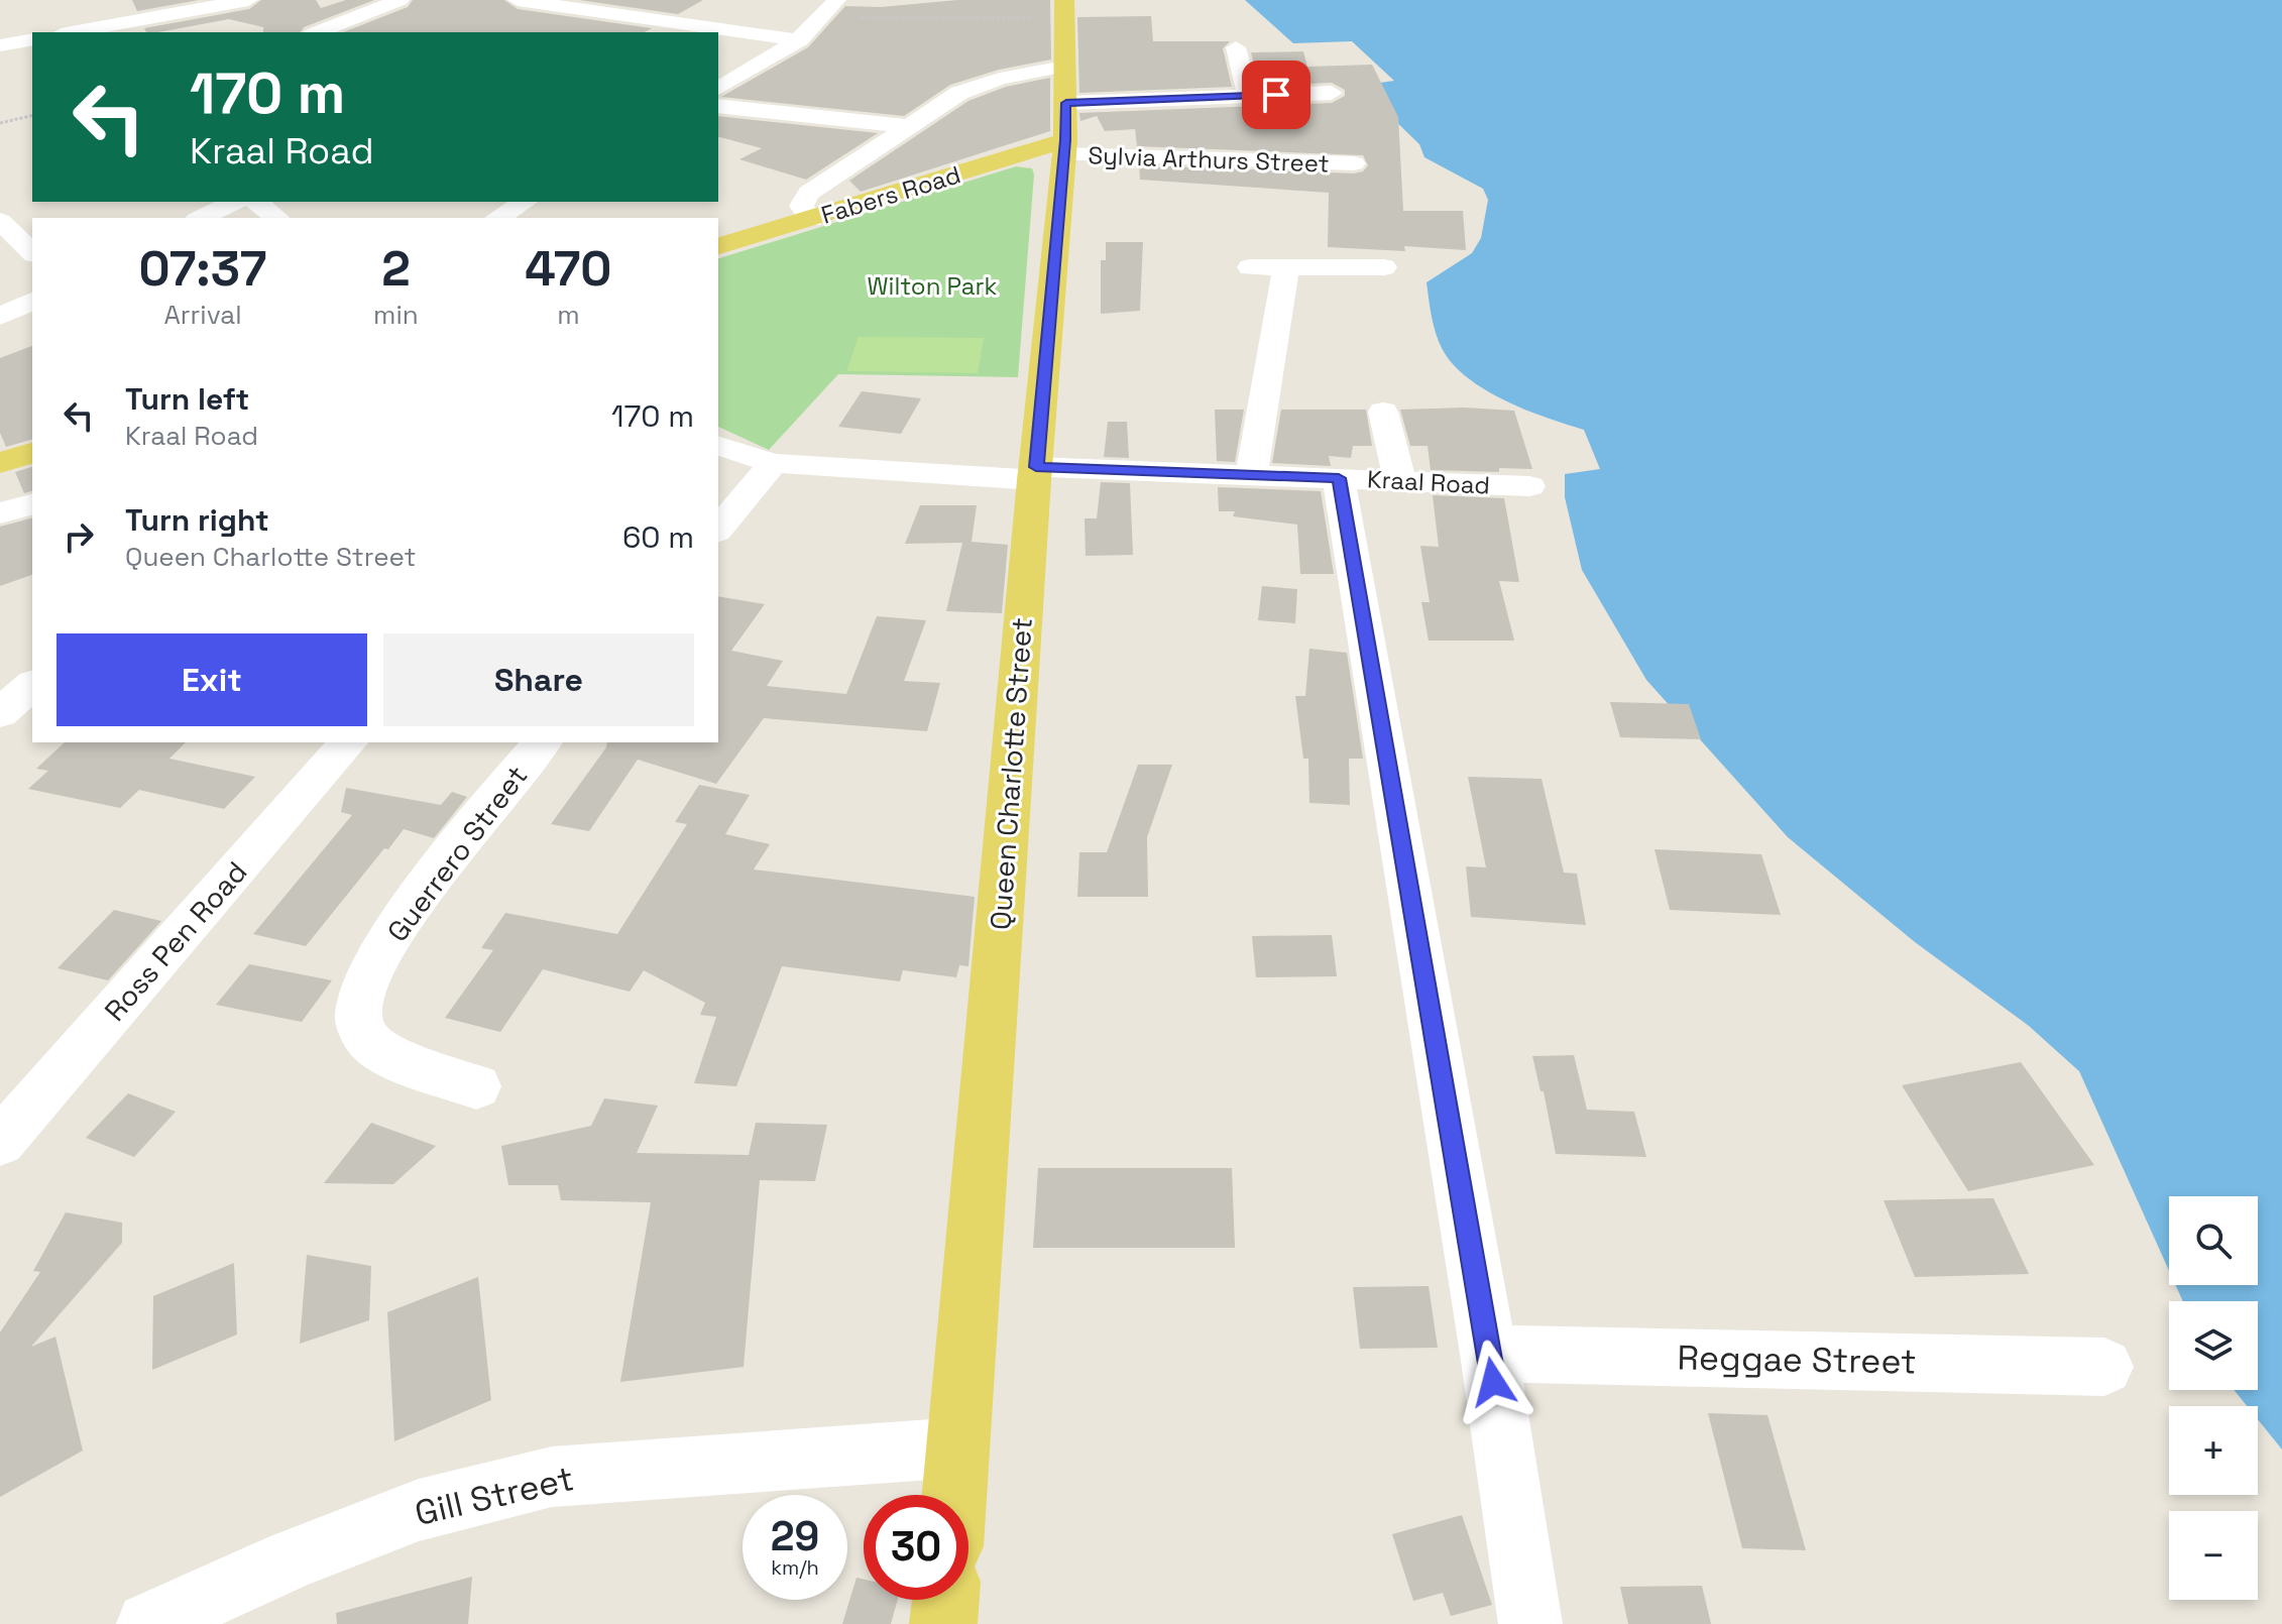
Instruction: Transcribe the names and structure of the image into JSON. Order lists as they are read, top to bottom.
{
  "streets": {
    "main road": ["Fabers Road", "Queen Charlotte Street"],
    "street": [
      "Sylvia Arthurs Street",
      "Kraal Road",
      "Guerrero Street",
      "Ross Pen Road",
      "Reggae Street",
      "Gill Street"
    ]
  },
  "crossings": [
    ["Sylvia Arthurs Street", "Fabers Road"],
    ["Sylvia Arthurs Street", "Queen Charlotte Street"],
    ["Fabers Road", "Queen Charlotte Street"],
    ["Kraal Road", "Queen Charlotte Street"],
    ["Queen Charlotte Street", "Gill Street"]
  ],
  "parks": ["Wilton Park"],
  "page": {
    "turn": ["170 m", "Kraal Road"],
    "eta": [
      "07:37",
      "Arrival",
      "2",
      "min",
      "470",
      "m"
    ],
    "list": [
      {
        "name": "Turn left",
        "note": "Kraal Road",
        "value": "170 m"
      },
      {
        "name": "Turn right",
        "note": "Queen Charlotte Street",
        "value": "60 m"
      }
    ],
    "buttons": ["Exit", "Share"],
    "map_buttons": ["+", "−"],
    "speed": "29 km/h",
    "limit": "30"
  }
}
